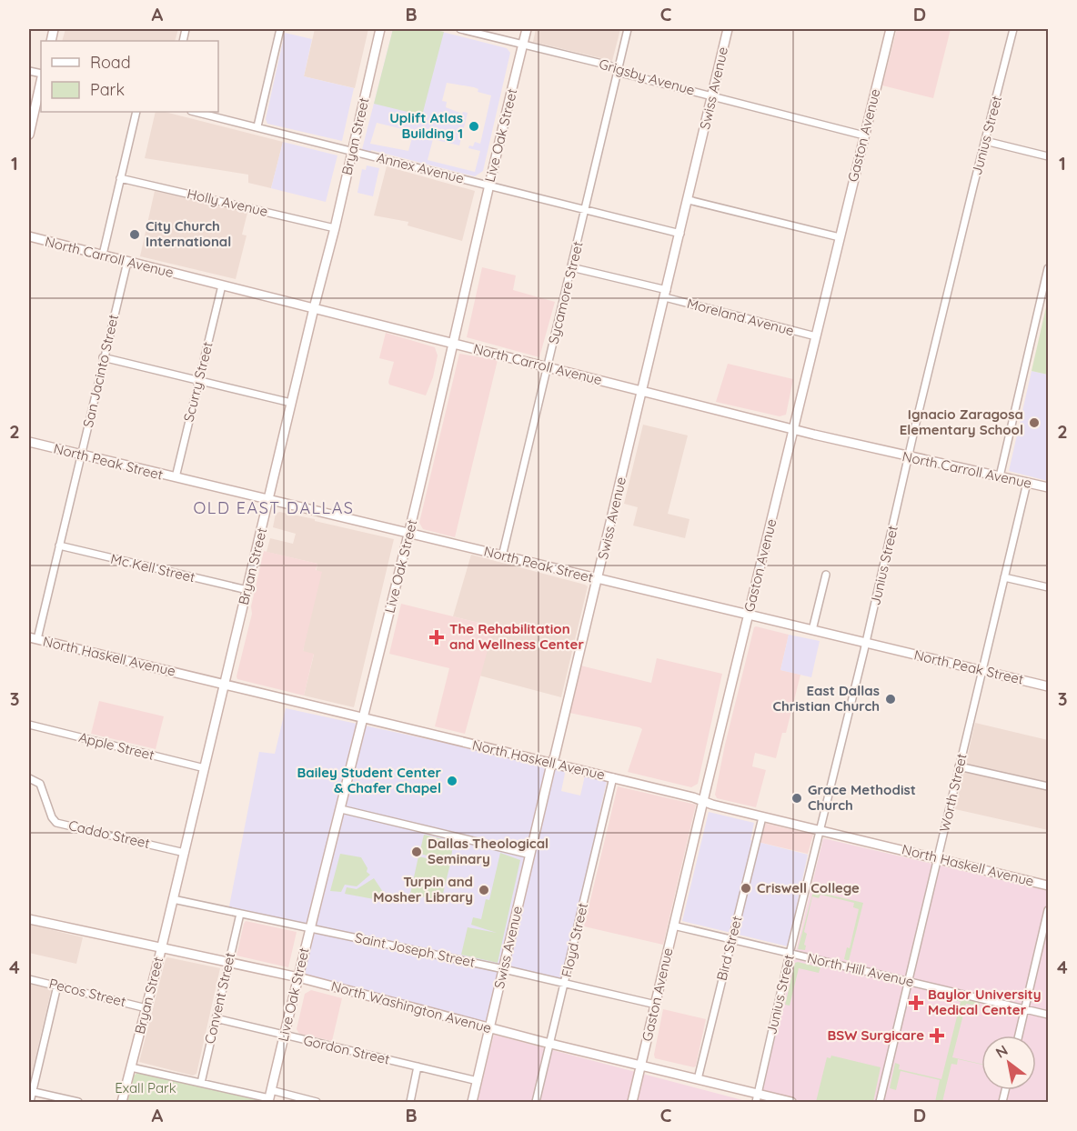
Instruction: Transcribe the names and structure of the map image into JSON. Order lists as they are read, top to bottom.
{
  "streets": {
    "street": [
      "Grigsby Avenue",
      "Swiss Avenue",
      "Live Oak Street",
      "Gaston Avenue",
      "Junius Street",
      "Bryan Street",
      "Annex Avenue",
      "Holly Avenue",
      "North Carroll Avenue",
      "Sycamore Street",
      "Moreland Avenue",
      "San Jacinto Street",
      "Scurry Street",
      "North Peak Street",
      "Mc Kell Street",
      "North Haskell Avenue",
      "Apple Street",
      "Worth Street",
      "Caddo Street",
      "Floyd Street",
      "Bird Street",
      "Saint Joseph Street",
      "North Hill Avenue",
      "Pecos Street",
      "Convent Street",
      "North Washington Avenue",
      "Gordon Street"
    ]
  },
  "crossings": [
    ["Grigsby Avenue", "Swiss Avenue"],
    ["Grigsby Avenue", "Live Oak Street"],
    ["Grigsby Avenue", "Gaston Avenue"],
    ["Grigsby Avenue", "Sycamore Street"],
    ["Swiss Avenue", "Annex Avenue"],
    ["Swiss Avenue", "North Carroll Avenue"],
    ["Swiss Avenue", "Moreland Avenue"],
    ["Swiss Avenue", "North Peak Street"],
    ["Swiss Avenue", "North Haskell Avenue"],
    ["Swiss Avenue", "Saint Joseph Street"],
    ["Swiss Avenue", "North Washington Avenue"],
    ["Swiss Avenue", "Gordon Street"],
    ["Live Oak Street", "Annex Avenue"],
    ["Live Oak Street", "North Carroll Avenue"],
    ["Live Oak Street", "North Peak Street"],
    ["Live Oak Street", "North Haskell Avenue"],
    ["Live Oak Street", "Saint Joseph Street"],
    ["Live Oak Street", "North Washington Avenue"],
    ["Live Oak Street", "Gordon Street"],
    ["Gaston Avenue", "North Carroll Avenue"],
    ["Gaston Avenue", "Moreland Avenue"],
    ["Gaston Avenue", "North Peak Street"],
    ["Gaston Avenue", "North Haskell Avenue"],
    ["Gaston Avenue", "Saint Joseph Street"],
    ["Gaston Avenue", "North Hill Avenue"],
    ["Gaston Avenue", "North Washington Avenue"],
    ["Junius Street", "North Carroll Avenue"],
    ["Junius Street", "North Peak Street"],
    ["Junius Street", "North Haskell Avenue"],
    ["Junius Street", "North Hill Avenue"],
    ["Junius Street", "North Washington Avenue"],
    ["Bryan Street", "Annex Avenue"],
    ["Bryan Street", "Holly Avenue"],
    ["Bryan Street", "North Carroll Avenue"],
    ["Bryan Street", "North Peak Street"],
    ["Bryan Street", "Mc Kell Street"],
    ["Bryan Street", "North Haskell Avenue"],
    ["Bryan Street", "Apple Street"],
    ["Bryan Street", "Caddo Street"],
    ["Bryan Street", "Saint Joseph Street"],
    ["Bryan Street", "Pecos Street"],
    ["Bryan Street", "North Washington Avenue"],
    ["Annex Avenue", "Sycamore Street"],
    ["North Carroll Avenue", "Sycamore Street"],
    ["North Carroll Avenue", "San Jacinto Street"],
    ["North Carroll Avenue", "Scurry Street"],
    ["North Carroll Avenue", "Worth Street"],
    ["Sycamore Street", "Moreland Avenue"],
    ["Sycamore Street", "North Peak Street"],
    ["San Jacinto Street", "North Peak Street"],
    ["San Jacinto Street", "Mc Kell Street"],
    ["San Jacinto Street", "North Haskell Avenue"],
    ["Scurry Street", "North Peak Street"],
    ["North Peak Street", "Worth Street"],
    ["North Haskell Avenue", "Worth Street"],
    ["North Haskell Avenue", "Floyd Street"],
    ["North Haskell Avenue", "Bird Street"],
    ["Worth Street", "North Hill Avenue"],
    ["Floyd Street", "Saint Joseph Street"],
    ["Floyd Street", "North Washington Avenue"],
    ["Bird Street", "North Hill Avenue"],
    ["Bird Street", "North Washington Avenue"],
    ["Saint Joseph Street", "Convent Street"],
    ["Convent Street", "North Washington Avenue"],
    ["Convent Street", "Gordon Street"]
  ],
  "districts": ["OLD EAST DALLAS"],
  "parks": ["Exall Park"],
  "places": {
    "other": [
      "Uplift Atlas Building 1",
      "City Church International",
      "Ignacio Zaragosa Elementary School",
      "East Dallas Christian Church",
      "Bailey Student Center & Chafer Chapel",
      "Grace Methodist Church",
      "Dallas Theological Seminary",
      "Criswell College",
      "Turpin and Mosher Library"
    ],
    "health": ["The Rehabilitation and Wellness Center", "Baylor University Medical Center", "BSW Surgicare"]
  },
  "legend": ["Road", "Park"],
  "north": "top left",
  "grid": {
    "columns": [
      "A",
      "B",
      "C",
      "D"
    ],
    "rows": [
      "1",
      "2",
      "3",
      "4"
    ]
  }
}
